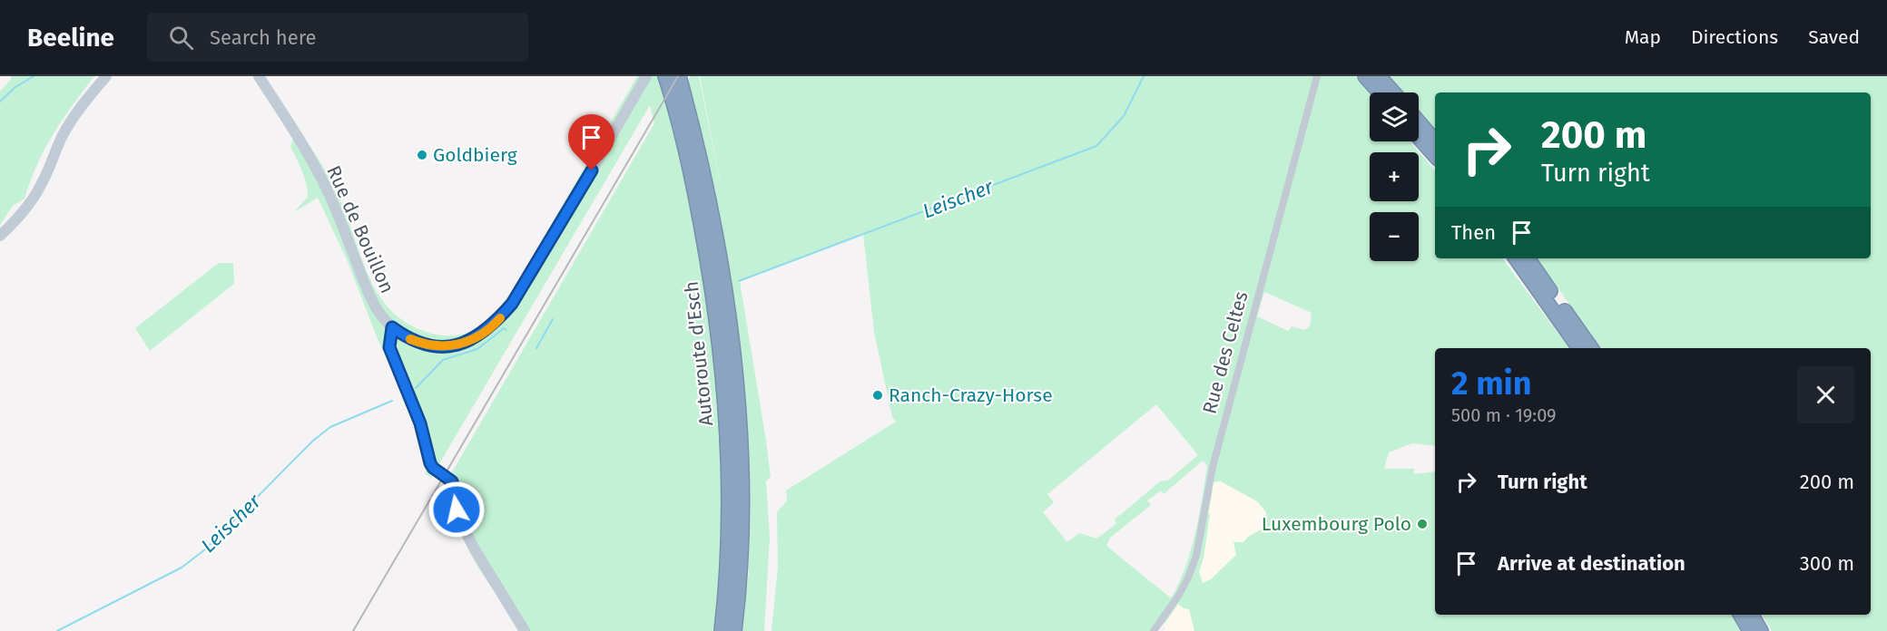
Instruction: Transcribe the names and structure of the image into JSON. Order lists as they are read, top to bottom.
{
  "streets": {
    "highway": ["Autoroute d'Esch"],
    "main road": ["Rue de Bouillon"],
    "street": ["Rue des Celtes"]
  },
  "water": ["Leischer"],
  "places": ["Goldbierg", "Ranch-Crazy-Horse", "Luxembourg Polo"],
  "page": {
    "header": "Beeline",
    "search": "Search here",
    "nav": ["Map", "Directions", "Saved"],
    "map_buttons": ["+", "−"],
    "turn": ["200 m", "Turn right"],
    "then": "Then",
    "heading": ["2 min", "500 m · 19:09"],
    "list": [
      {
        "name": "Turn right",
        "value": "200 m"
      },
      {
        "name": "Arrive at destination",
        "value": "300 m"
      }
    ]
  }
}
